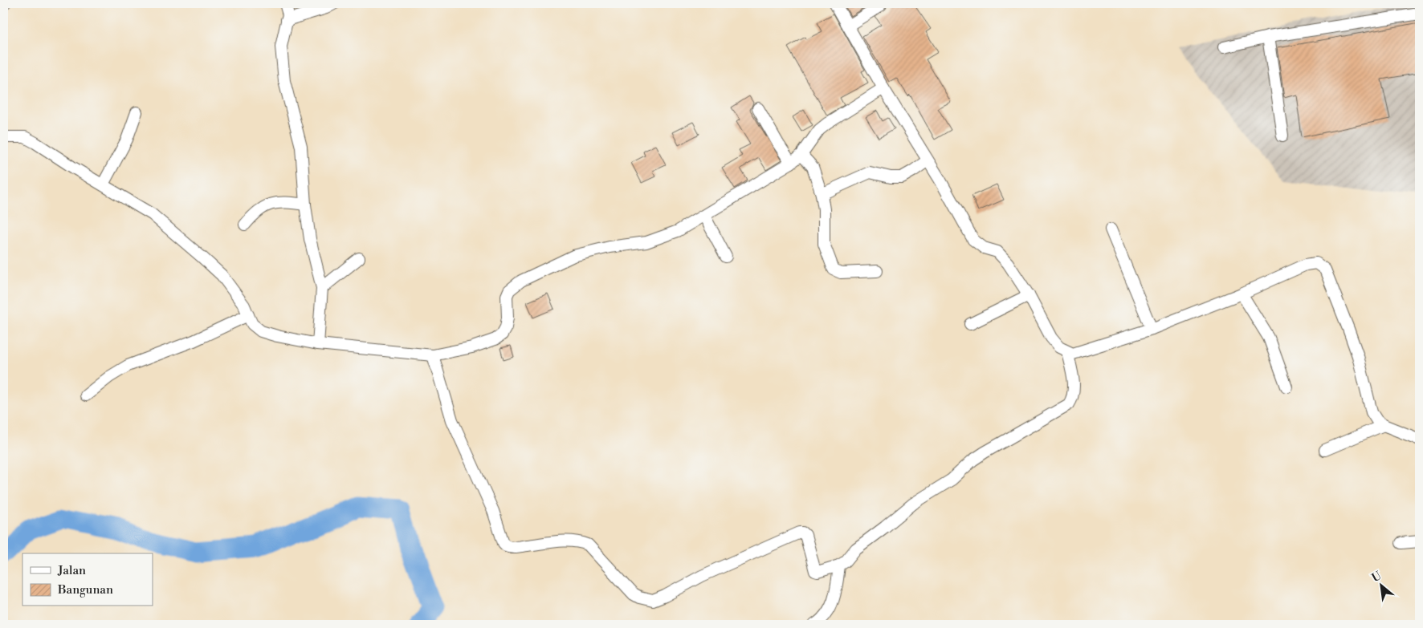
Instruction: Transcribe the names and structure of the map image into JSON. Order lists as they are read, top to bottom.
{
  "legend": ["Jalan", "Bangunan"],
  "north": "top left"
}
